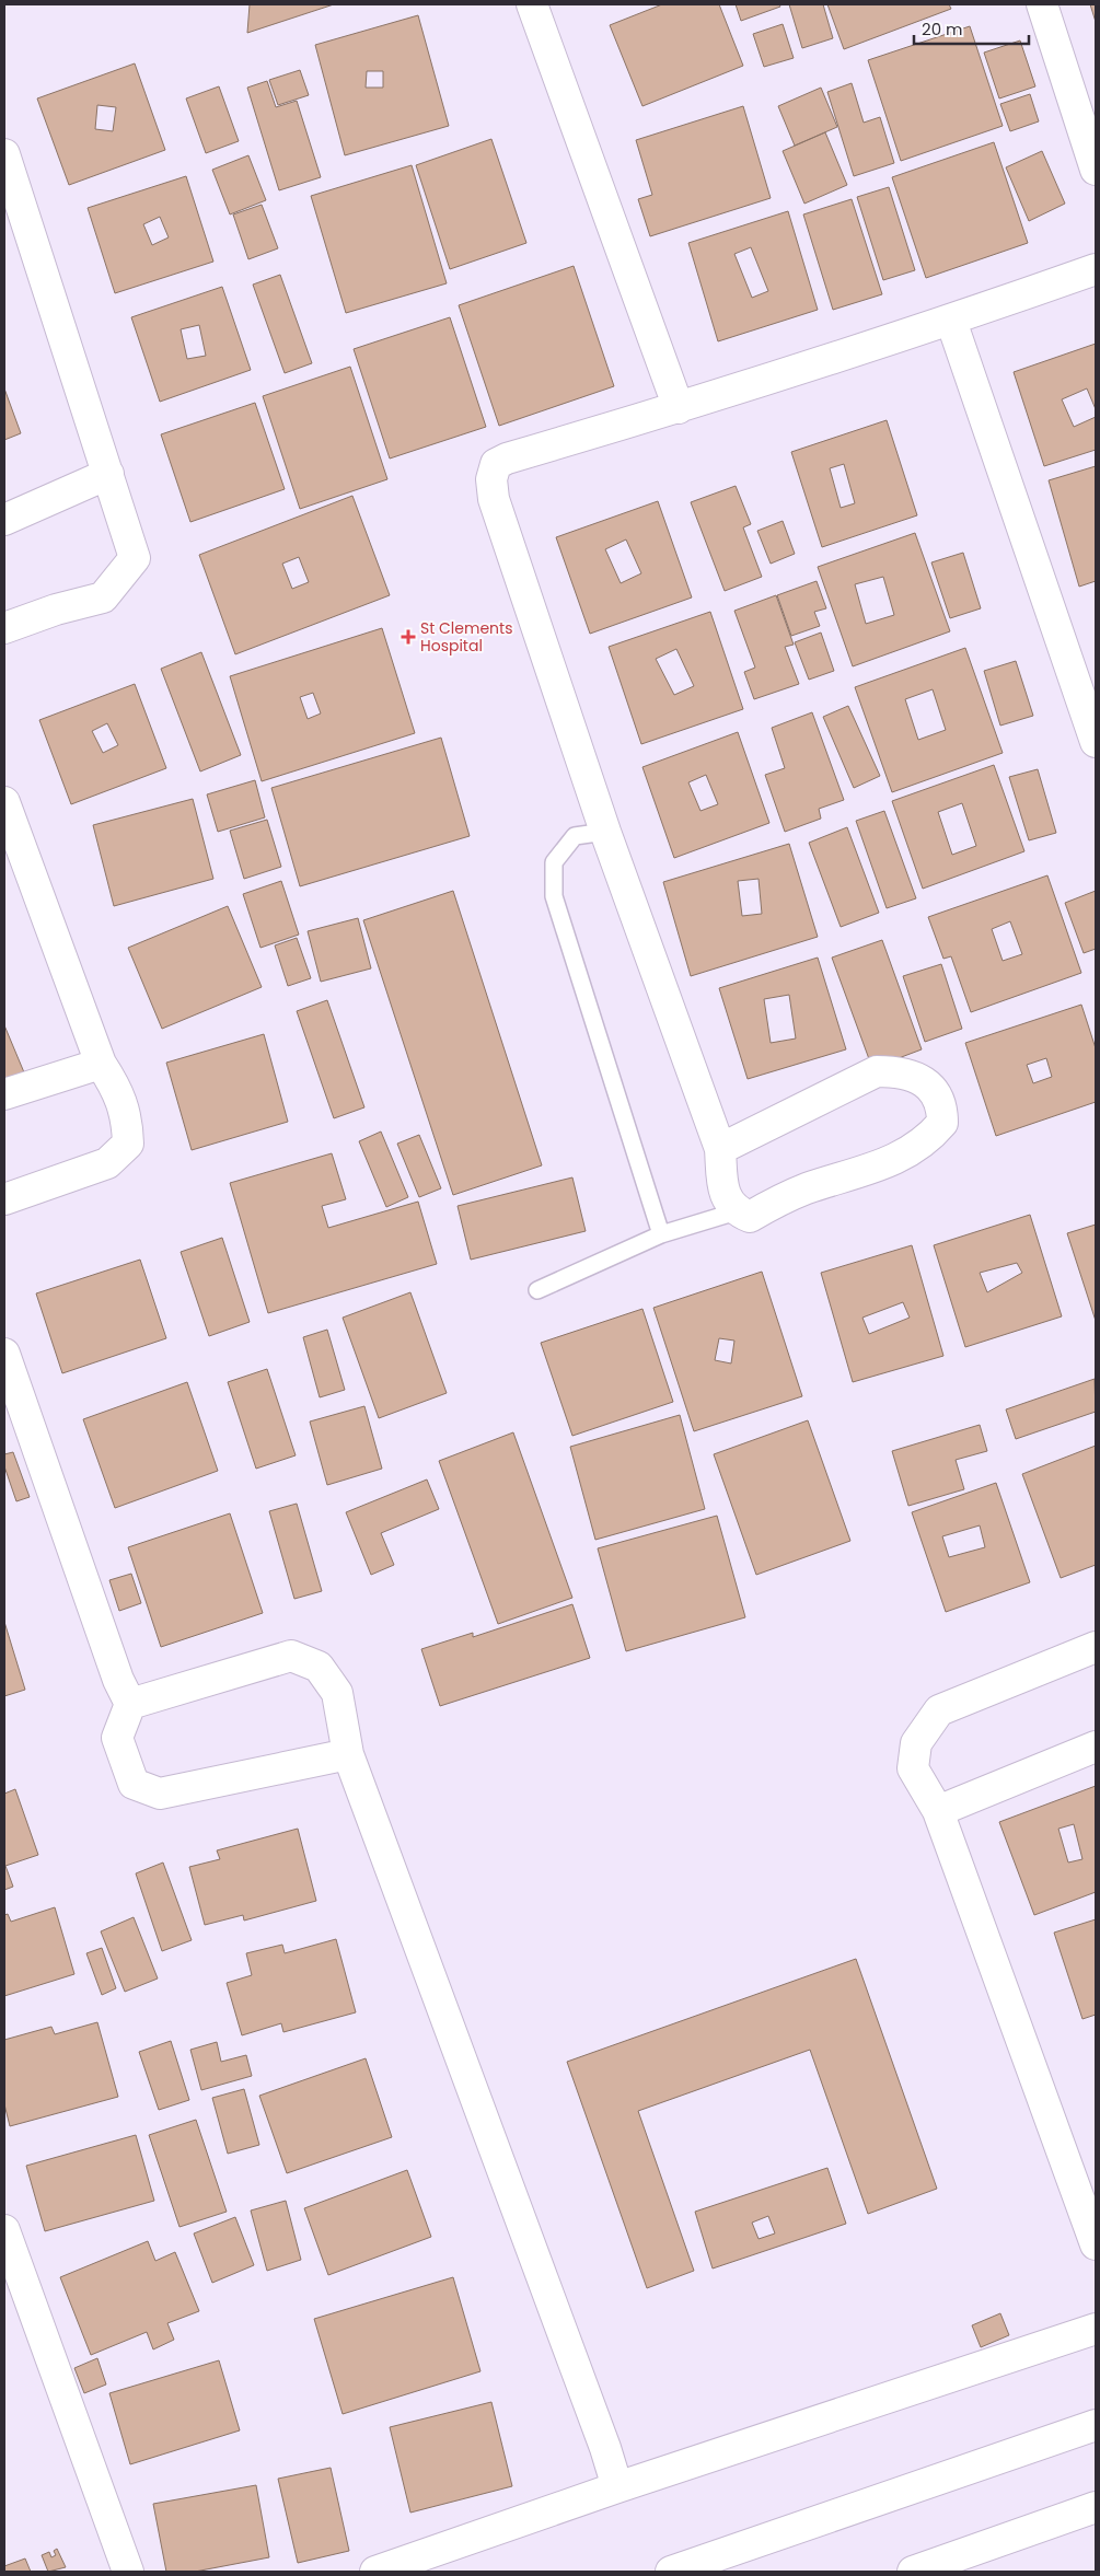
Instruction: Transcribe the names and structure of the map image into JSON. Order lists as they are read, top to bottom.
{
  "places": {
    "health": ["St Clements Hospital"]
  },
  "scale_bar": "20 m"
}
